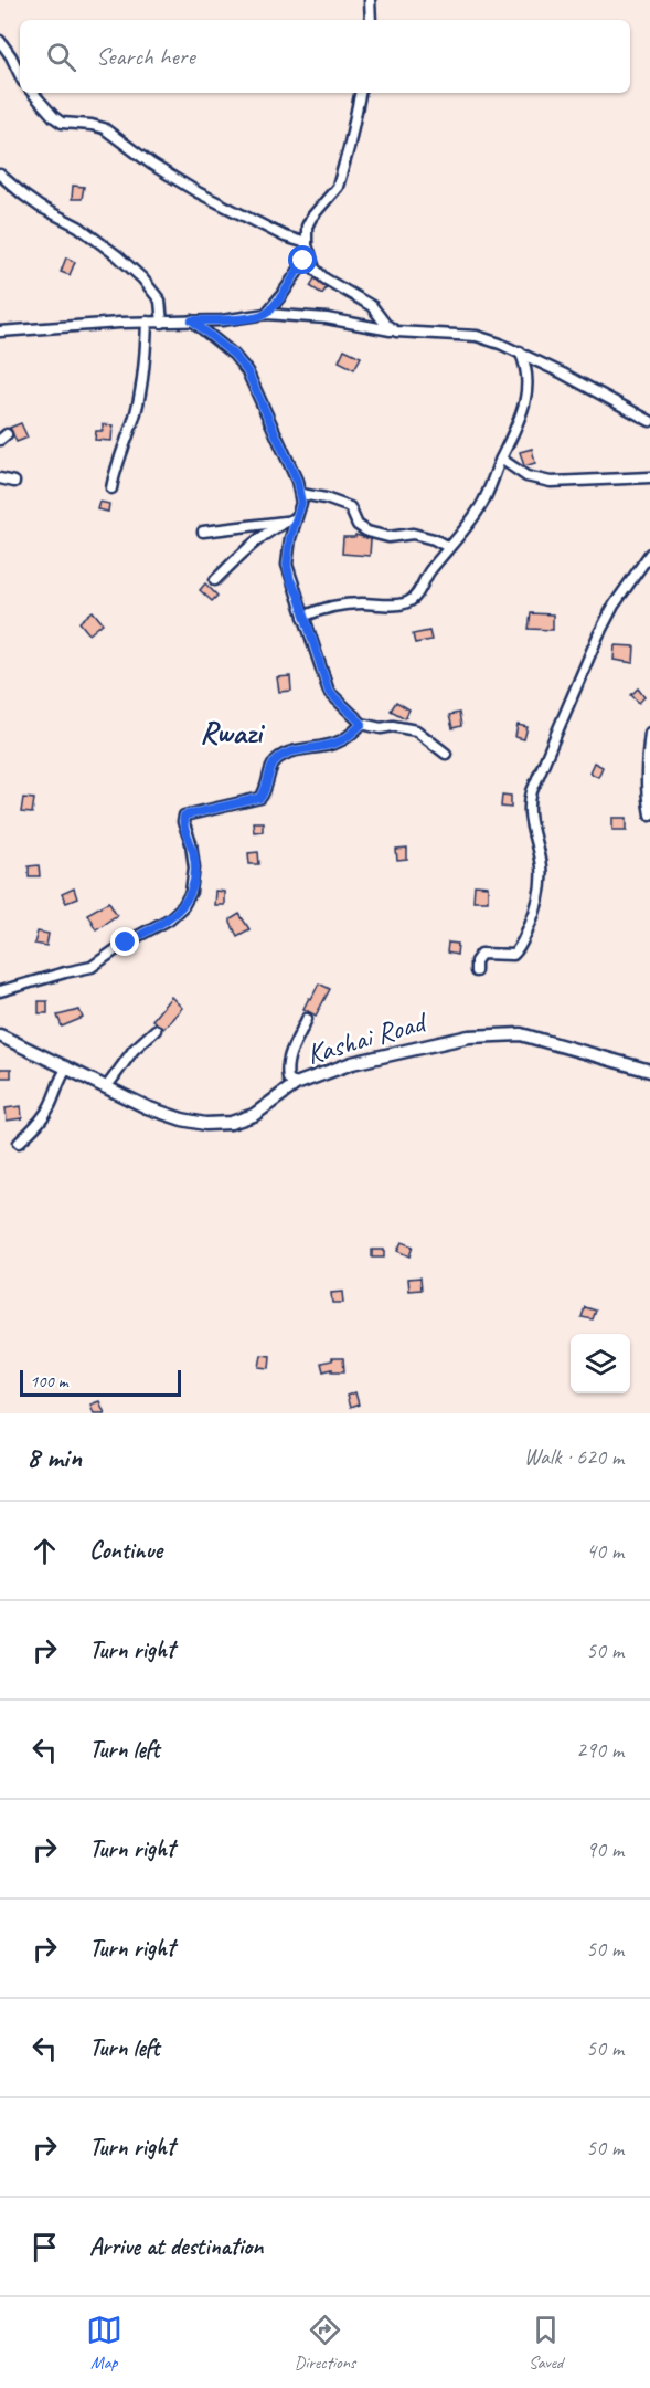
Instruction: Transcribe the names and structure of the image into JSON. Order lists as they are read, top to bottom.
{
  "streets": {
    "street": ["Kashai Road"]
  },
  "districts": ["Rwazi"],
  "scale_bar": "100 m",
  "page": {
    "search": "Search here",
    "scale": "100 m",
    "heading": ["8 min", "Walk · 620 m"],
    "list": [
      ["Continue", "40 m"],
      ["Turn right", "50 m"],
      ["Turn left", "290 m"],
      ["Turn right", "90 m"],
      ["Turn right", "50 m"],
      ["Turn left", "50 m"],
      ["Turn right", "50 m"],
      "Arrive at destination"
    ],
    "nav": ["Map", "Directions", "Saved"]
  }
}
